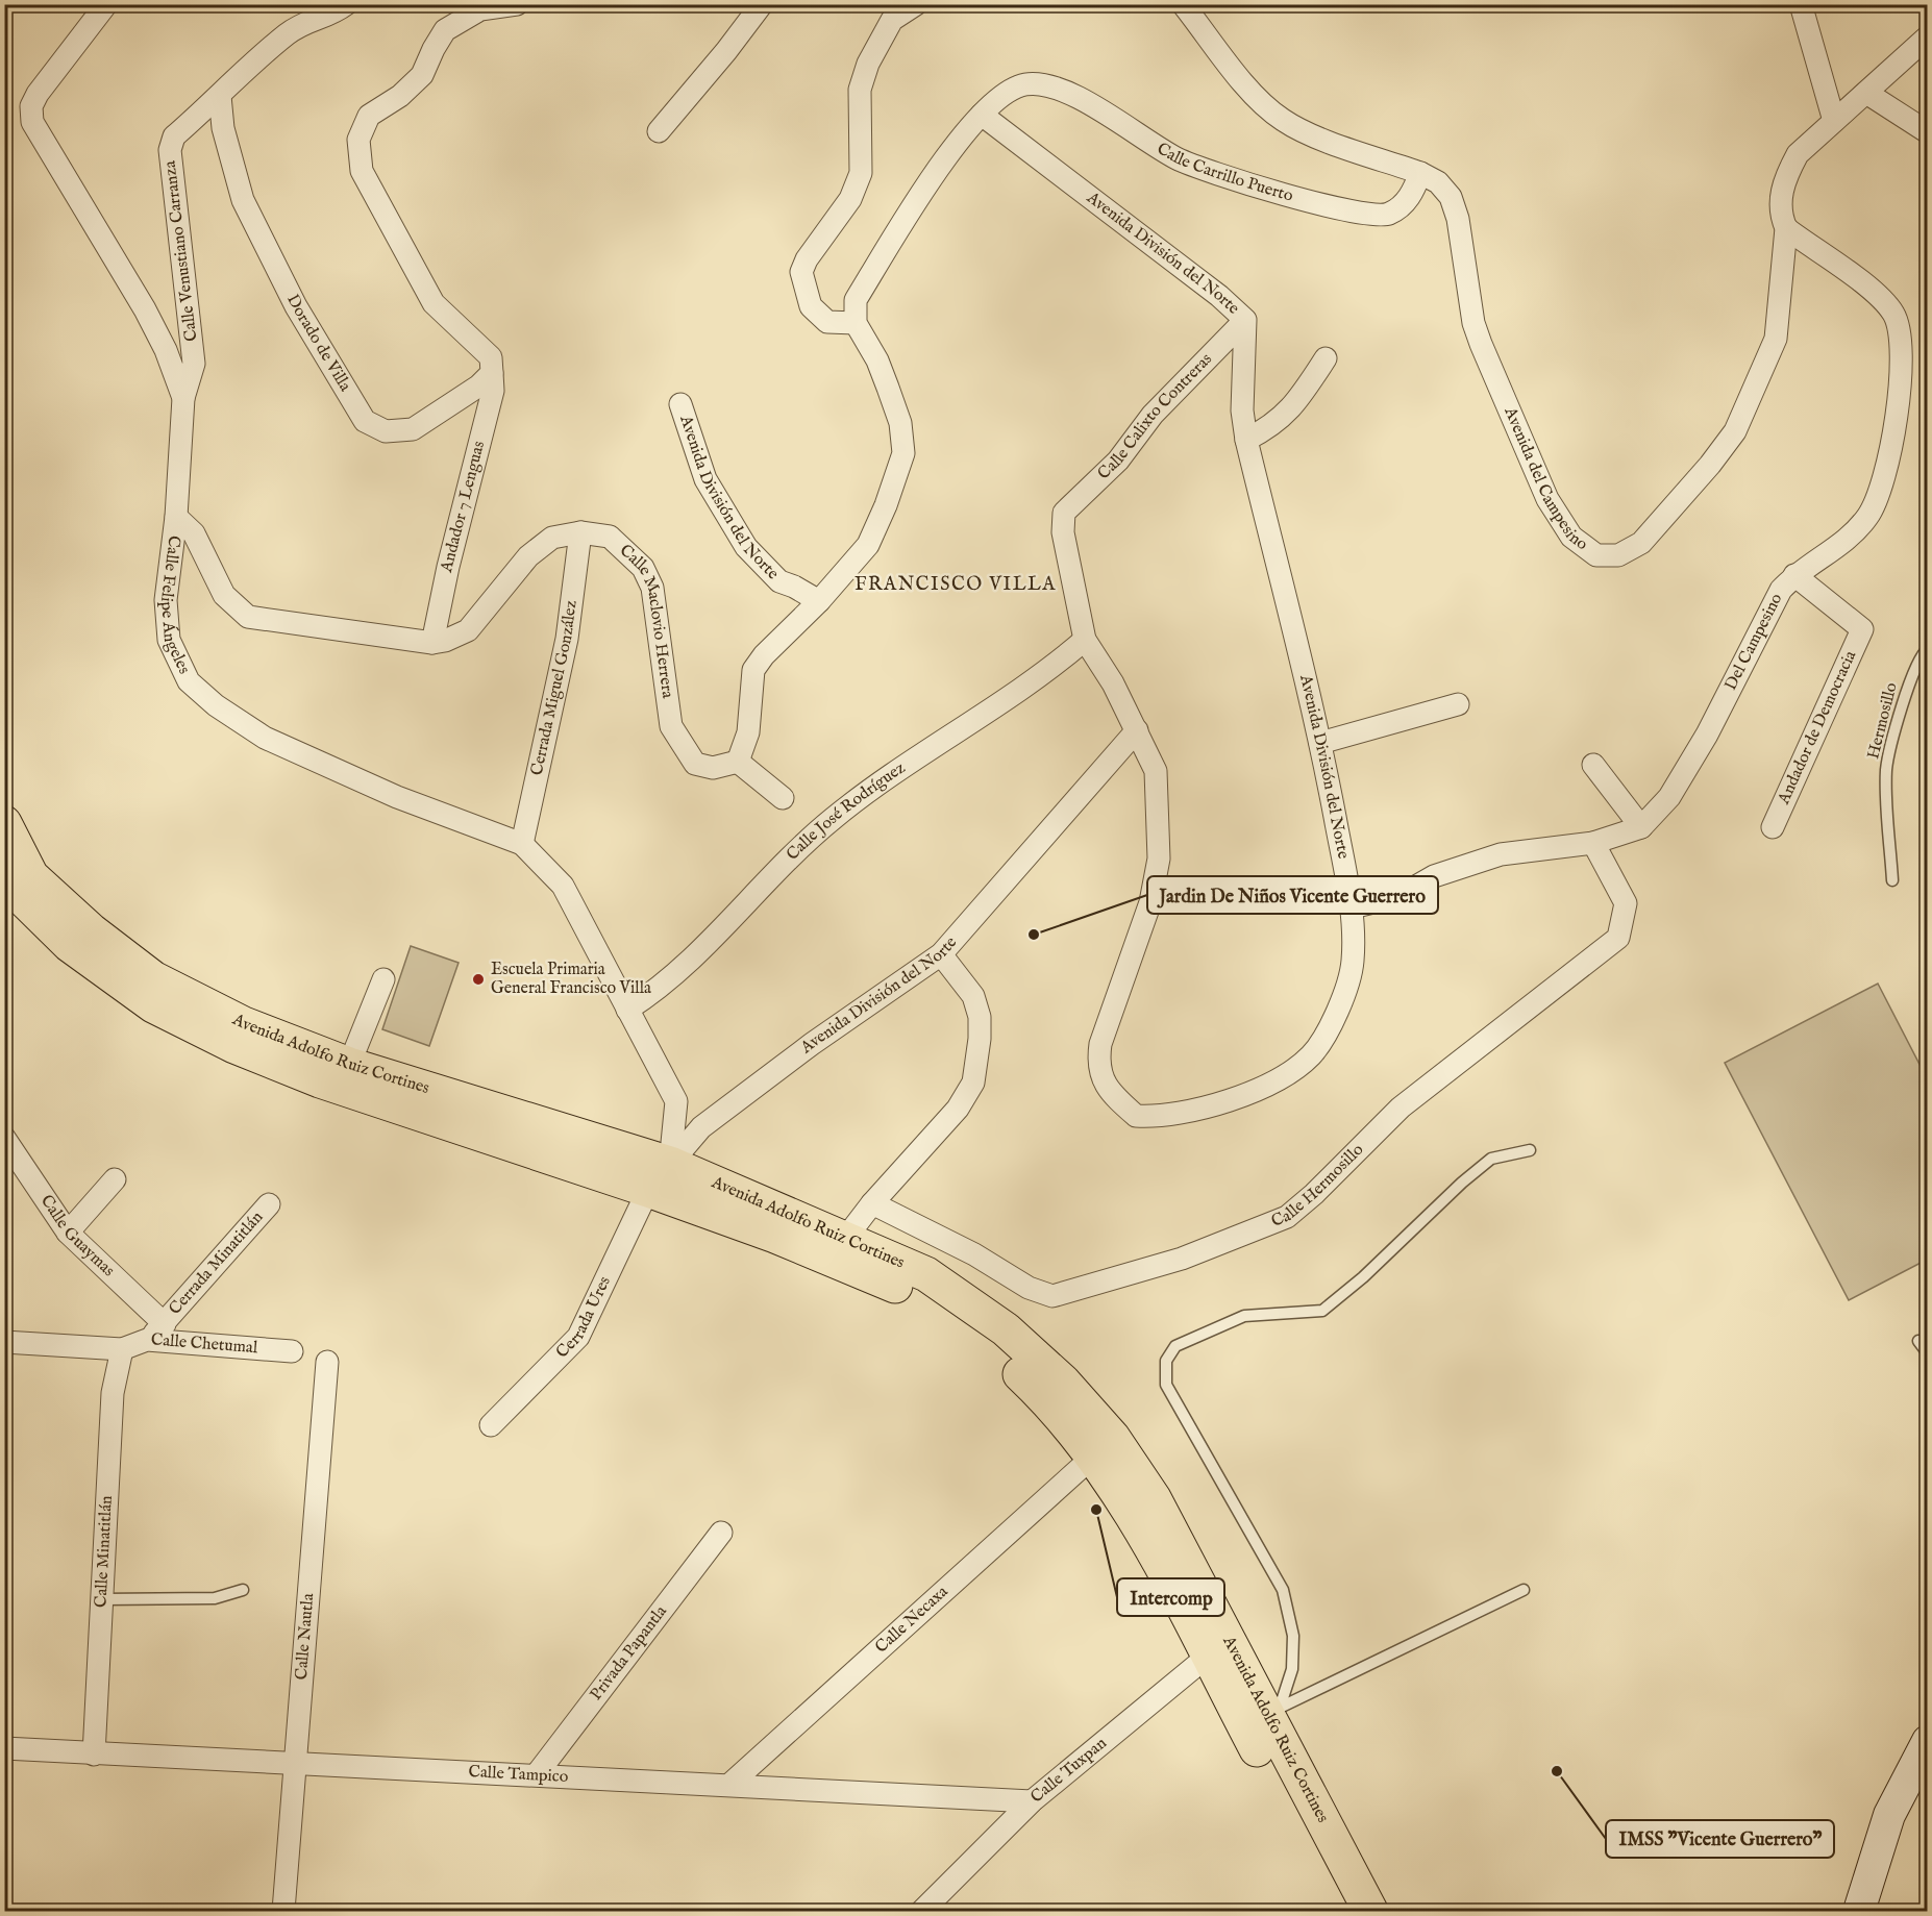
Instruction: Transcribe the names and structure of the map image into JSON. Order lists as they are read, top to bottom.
{
  "streets": {
    "main road": ["Avenida Adolfo Ruiz Cortines"],
    "street": [
      "Calle Carrillo Puerto",
      "Calle Venustiano Carranza",
      "Avenida División del Norte",
      "Dorado de Villa",
      "Calle Calixto Contreras",
      "Avenida del Campesino",
      "Andador 7 Lenguas",
      "Calle Felipe Ángeles",
      "Calle Maclovio Herrera",
      "Del Campesino",
      "Cerrada Miguel González",
      "Andador de Democracia",
      "Calle José Rodríguez",
      "Calle Hermosillo",
      "Calle Guaymas",
      "Cerrada Minatitlán",
      "Cerrada Ures",
      "Calle Chetumal",
      "Calle Minatitlán",
      "Calle Necaxa",
      "Calle Nautla",
      "Privada Papantla",
      "Calle Tuxpan",
      "Calle Tampico"
    ],
    "lane": ["Hermosillo"]
  },
  "crossings": [
    ["Calle Carrillo Puerto", "Avenida División del Norte"],
    ["Calle Carrillo Puerto", "Avenida del Campesino"],
    ["Calle Venustiano Carranza", "Dorado de Villa"],
    ["Calle Venustiano Carranza", "Calle Felipe Ángeles"],
    ["Avenida División del Norte", "Calle Calixto Contreras"],
    ["Avenida División del Norte", "Calle Felipe Ángeles"],
    ["Avenida División del Norte", "Del Campesino"],
    ["Avenida División del Norte", "Avenida Adolfo Ruiz Cortines"],
    ["Avenida División del Norte", "Cerrada Ures"],
    ["Dorado de Villa", "Andador 7 Lenguas"],
    ["Calle Calixto Contreras", "Calle José Rodríguez"],
    ["Avenida del Campesino", "Del Campesino"],
    ["Andador 7 Lenguas", "Calle Maclovio Herrera"],
    ["Calle Felipe Ángeles", "Calle Maclovio Herrera"],
    ["Calle Felipe Ángeles", "Cerrada Miguel González"],
    ["Calle Felipe Ángeles", "Calle José Rodríguez"],
    ["Calle Felipe Ángeles", "Avenida Adolfo Ruiz Cortines"],
    ["Calle Maclovio Herrera", "Cerrada Miguel González"],
    ["Del Campesino", "Andador de Democracia"],
    ["Del Campesino", "Calle Hermosillo"],
    ["Avenida Adolfo Ruiz Cortines", "Cerrada Ures"],
    ["Avenida Adolfo Ruiz Cortines", "Calle Necaxa"],
    ["Avenida Adolfo Ruiz Cortines", "Calle Tuxpan"],
    ["Calle Guaymas", "Cerrada Minatitlán"],
    ["Calle Chetumal", "Calle Minatitlán"],
    ["Calle Minatitlán", "Calle Tampico"],
    ["Calle Necaxa", "Calle Tampico"],
    ["Calle Nautla", "Calle Tampico"],
    ["Privada Papantla", "Calle Tampico"],
    ["Calle Tuxpan", "Calle Tampico"]
  ],
  "districts": ["FRANCISCO VILLA"],
  "places": [
    "Jardin De Niños Vicente Guerrero",
    "Escuela Primaria General Francisco Villa",
    "Intercomp",
    "IMSS \"Vicente Guerrero\""
  ]
}
